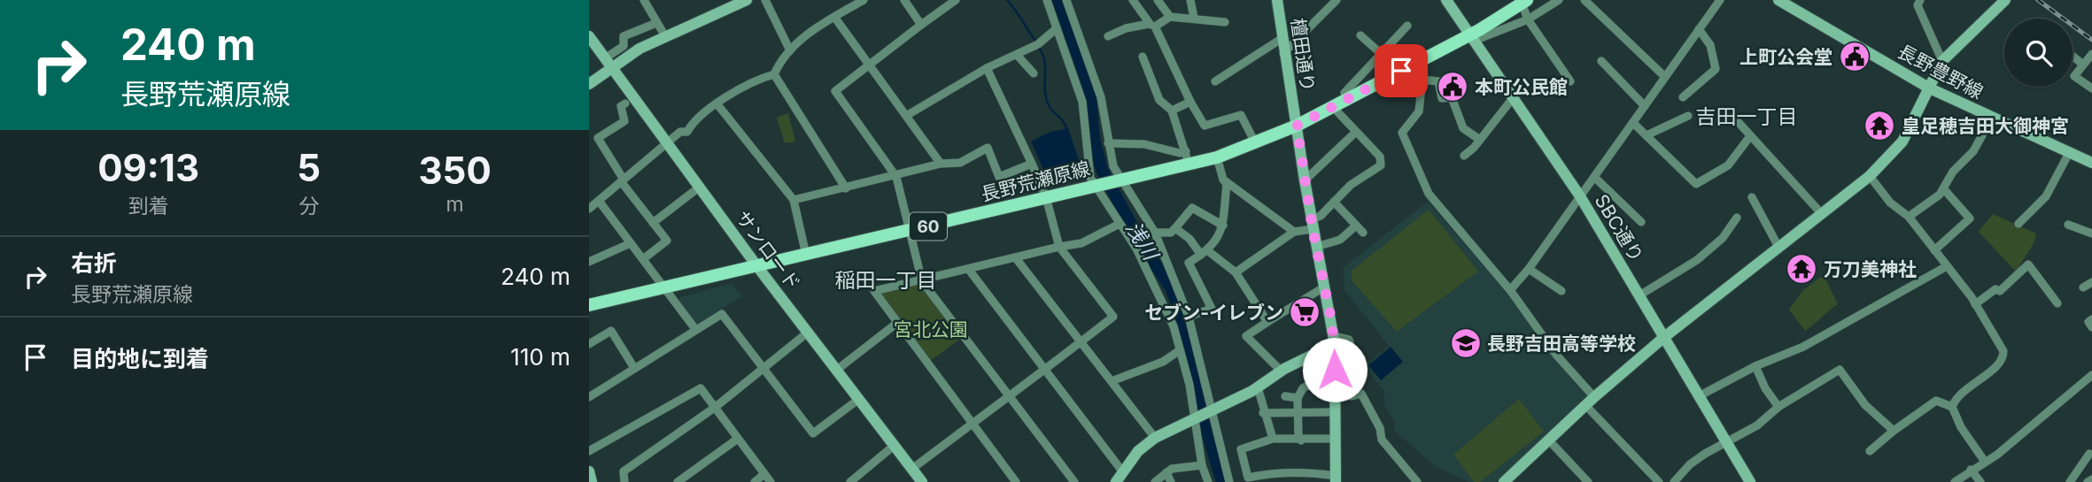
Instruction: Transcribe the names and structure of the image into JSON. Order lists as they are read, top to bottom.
{
  "streets": {
    "main road": ["長野荒瀬原線", "60"],
    "street": [
      "檀田通り",
      "長野豊野線",
      "SBC通り",
      "サンロード"
    ]
  },
  "crossings": [
    ["檀田通り", "長野荒瀬原線"],
    ["長野荒瀬原線", "SBC通り"],
    ["長野荒瀬原線", "サンロード"]
  ],
  "districts": ["吉田一丁目", "稲田一丁目"],
  "water": ["浅川"],
  "parks": ["宮北公園"],
  "places": {
    "public building": ["上町公会堂", "本町公民館"],
    "temple": ["皇足穂吉田大御神宮", "万刀美神社"],
    "supermarket": ["セブン-イレブン"],
    "school or university": ["長野吉田高等学校"]
  },
  "page": {
    "turn": ["240 m", "長野荒瀬原線"],
    "eta": [
      "09:13",
      "到着",
      "5",
      "分",
      "350",
      "m"
    ],
    "list": [
      {
        "name": "右折",
        "note": "長野荒瀬原線",
        "value": "240 m"
      },
      {
        "name": "目的地に到着",
        "value": "110 m"
      }
    ]
  }
}
